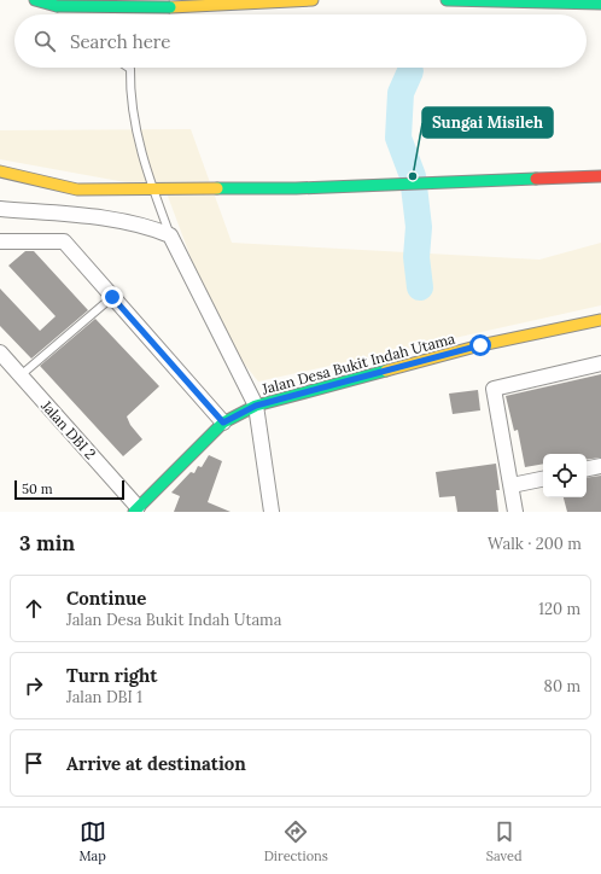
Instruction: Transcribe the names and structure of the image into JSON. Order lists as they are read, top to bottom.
{
  "streets": {
    "main road": ["Jalan Desa Bukit Indah Utama"],
    "street": ["Jalan DBI 2"]
  },
  "crossings": [
    ["Jalan Desa Bukit Indah Utama", "Jalan DBI 2"]
  ],
  "places": ["Sungai Misileh"],
  "scale_bar": "50 m",
  "page": {
    "search": "Search here",
    "scale": "50 m",
    "heading": ["3 min", "Walk · 200 m"],
    "list": [
      ["Continue", "Jalan Desa Bukit Indah Utama", "120 m"],
      ["Turn right", "Jalan DBI 1", "80 m"],
      "Arrive at destination"
    ],
    "nav": ["Map", "Directions", "Saved"]
  }
}
